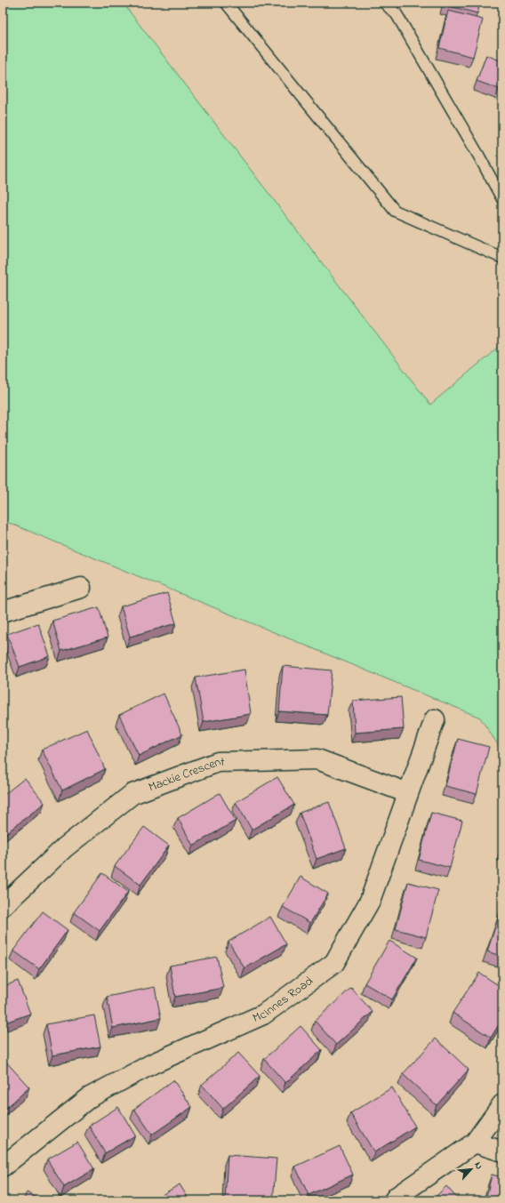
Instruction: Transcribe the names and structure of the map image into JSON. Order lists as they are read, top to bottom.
{
  "streets": {
    "street": ["Mackie Crescent", "McInnes Road"]
  },
  "crossings": [
    ["Mackie Crescent", "McInnes Road"]
  ],
  "north": "top right"
}
